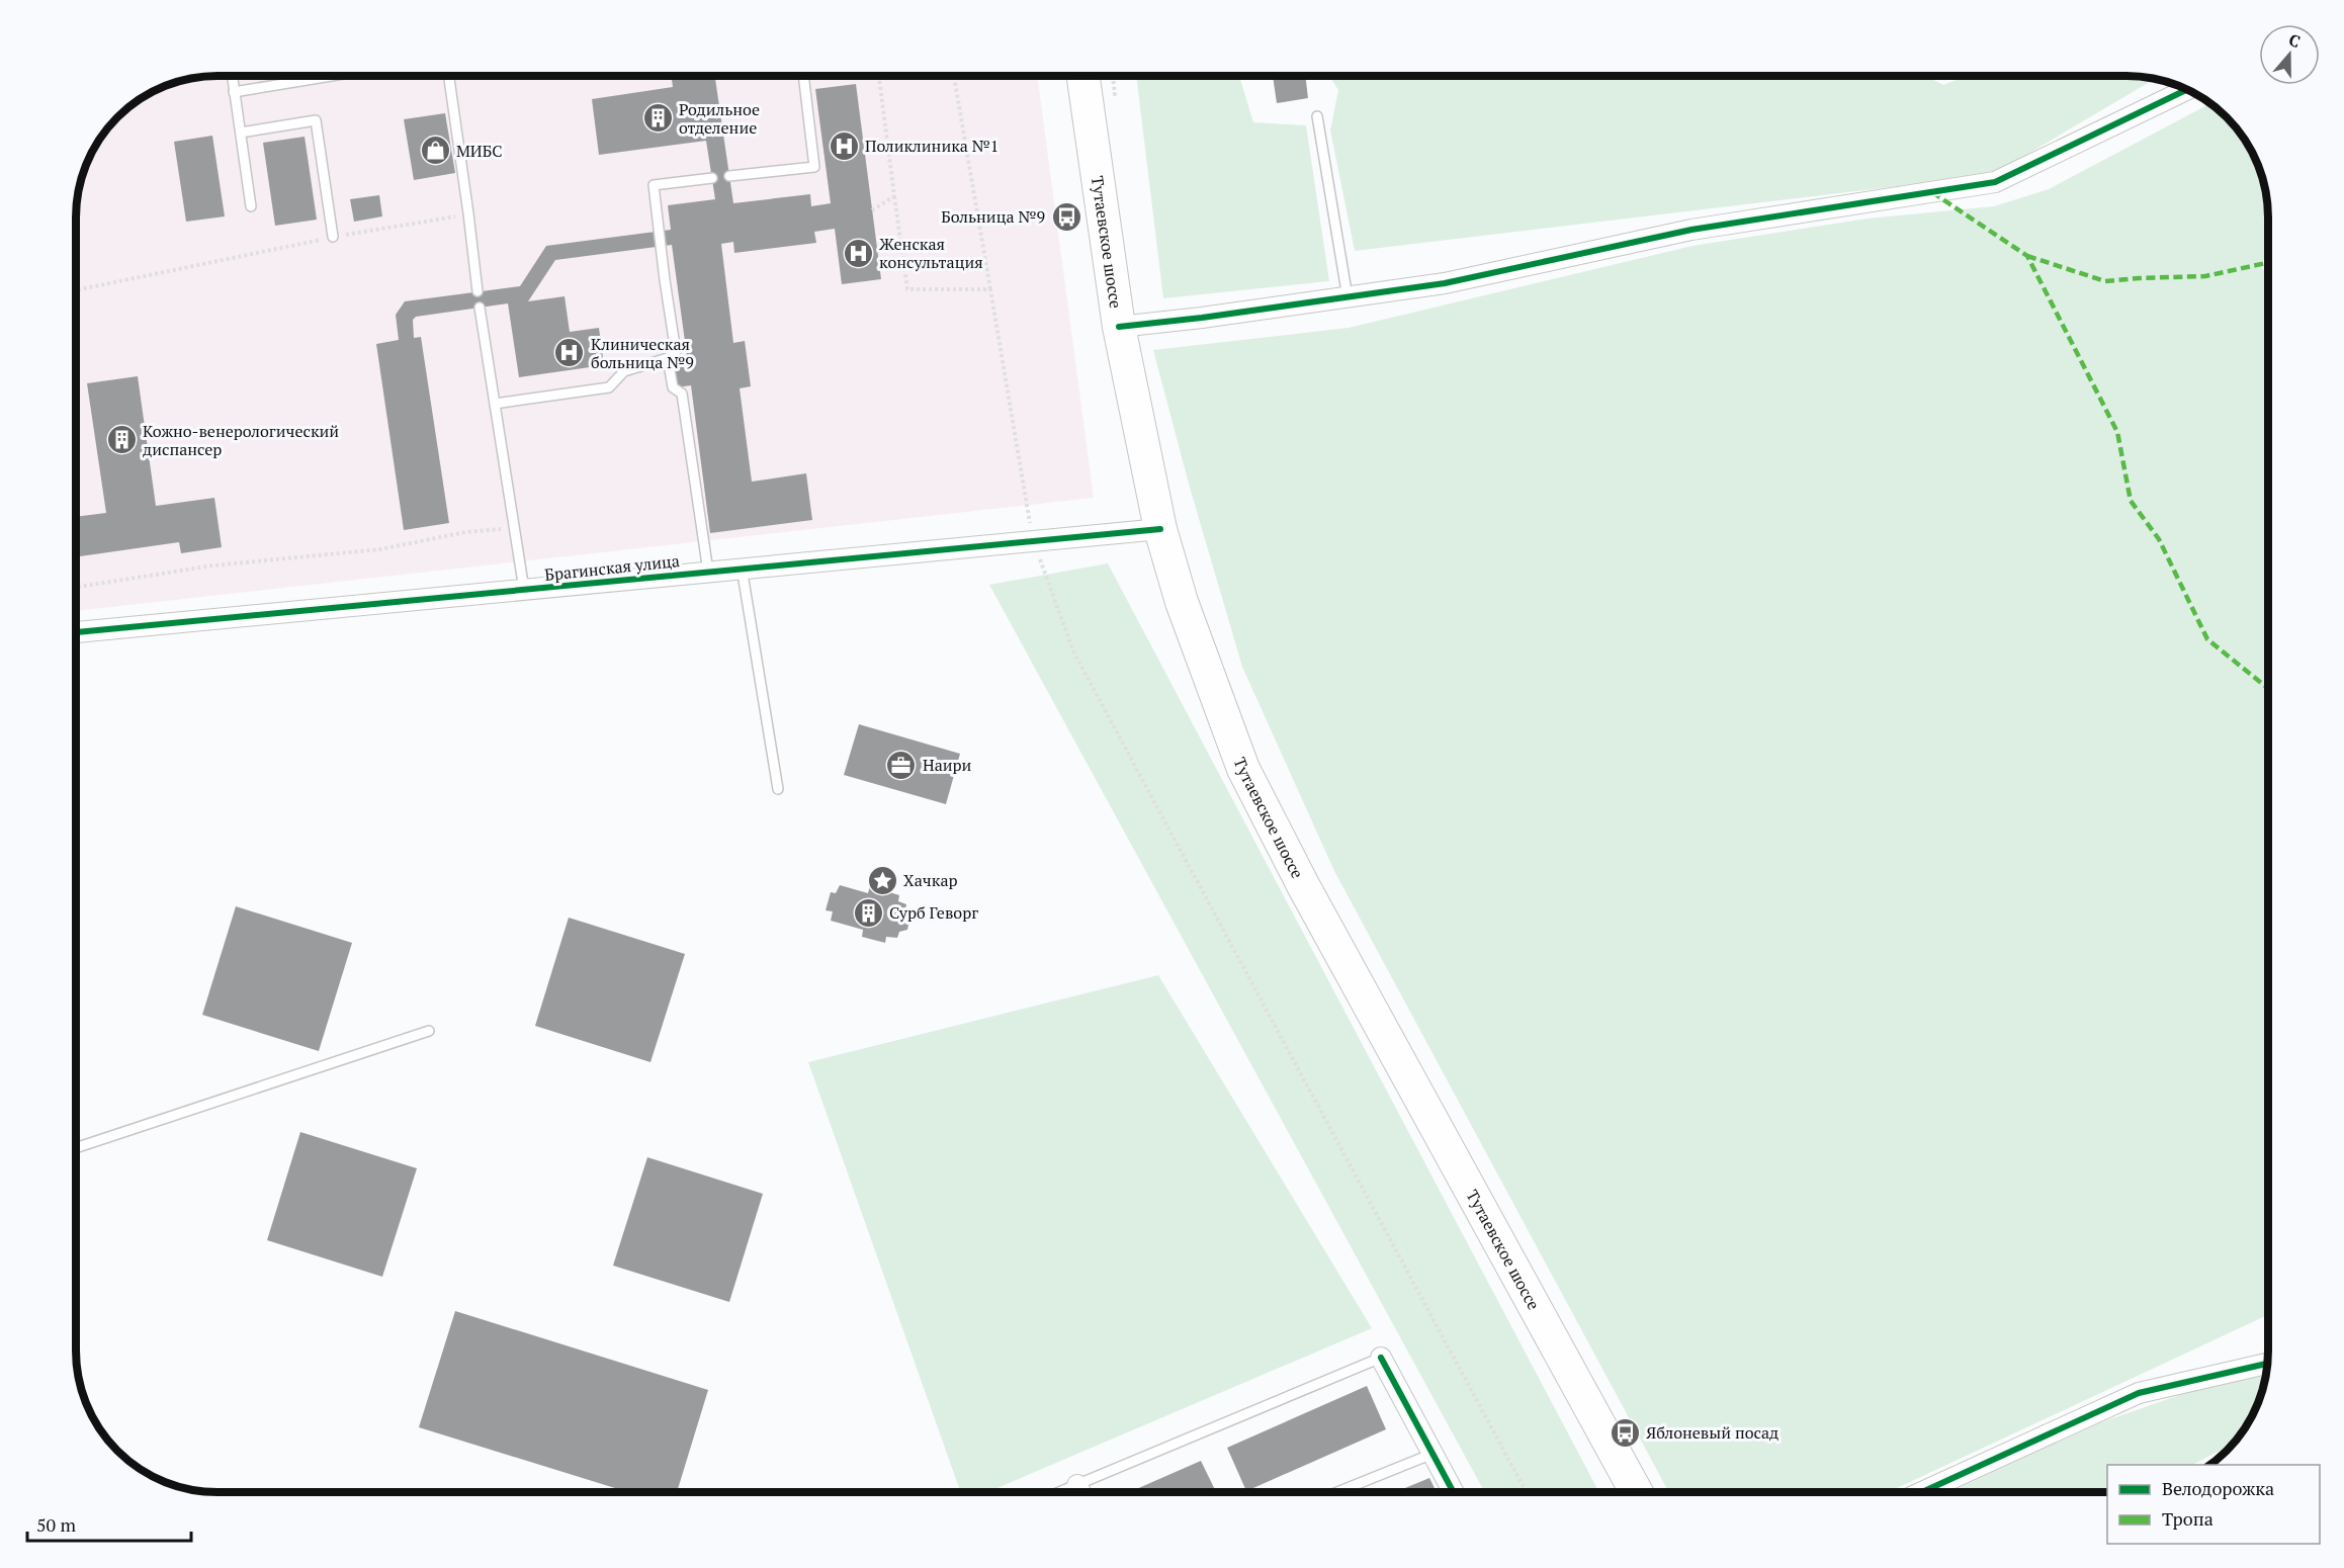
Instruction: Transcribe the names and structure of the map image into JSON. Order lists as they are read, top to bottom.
{
  "streets": {
    "main road": ["Тутаевское шоссе"],
    "street": ["Брагинская улица"]
  },
  "crossings": [
    ["Тутаевское шоссе", "Брагинская улица"]
  ],
  "places": {
    "building": ["Родильное отделение", "Кожно-венерологический диспансер", "Сурб Геворг"],
    "hospital": ["Поликлиника №1", "Женская консультация", "Клиническая больница №9"],
    "shop": ["МИБС"],
    "bus stop": ["Больница №9", "Яблоневый посад"],
    "office": ["Наири"],
    "place": ["Хачкар"]
  },
  "legend": ["Велодорожка", "Тропа"],
  "scale_bar": "50 m",
  "north": "top"
}
